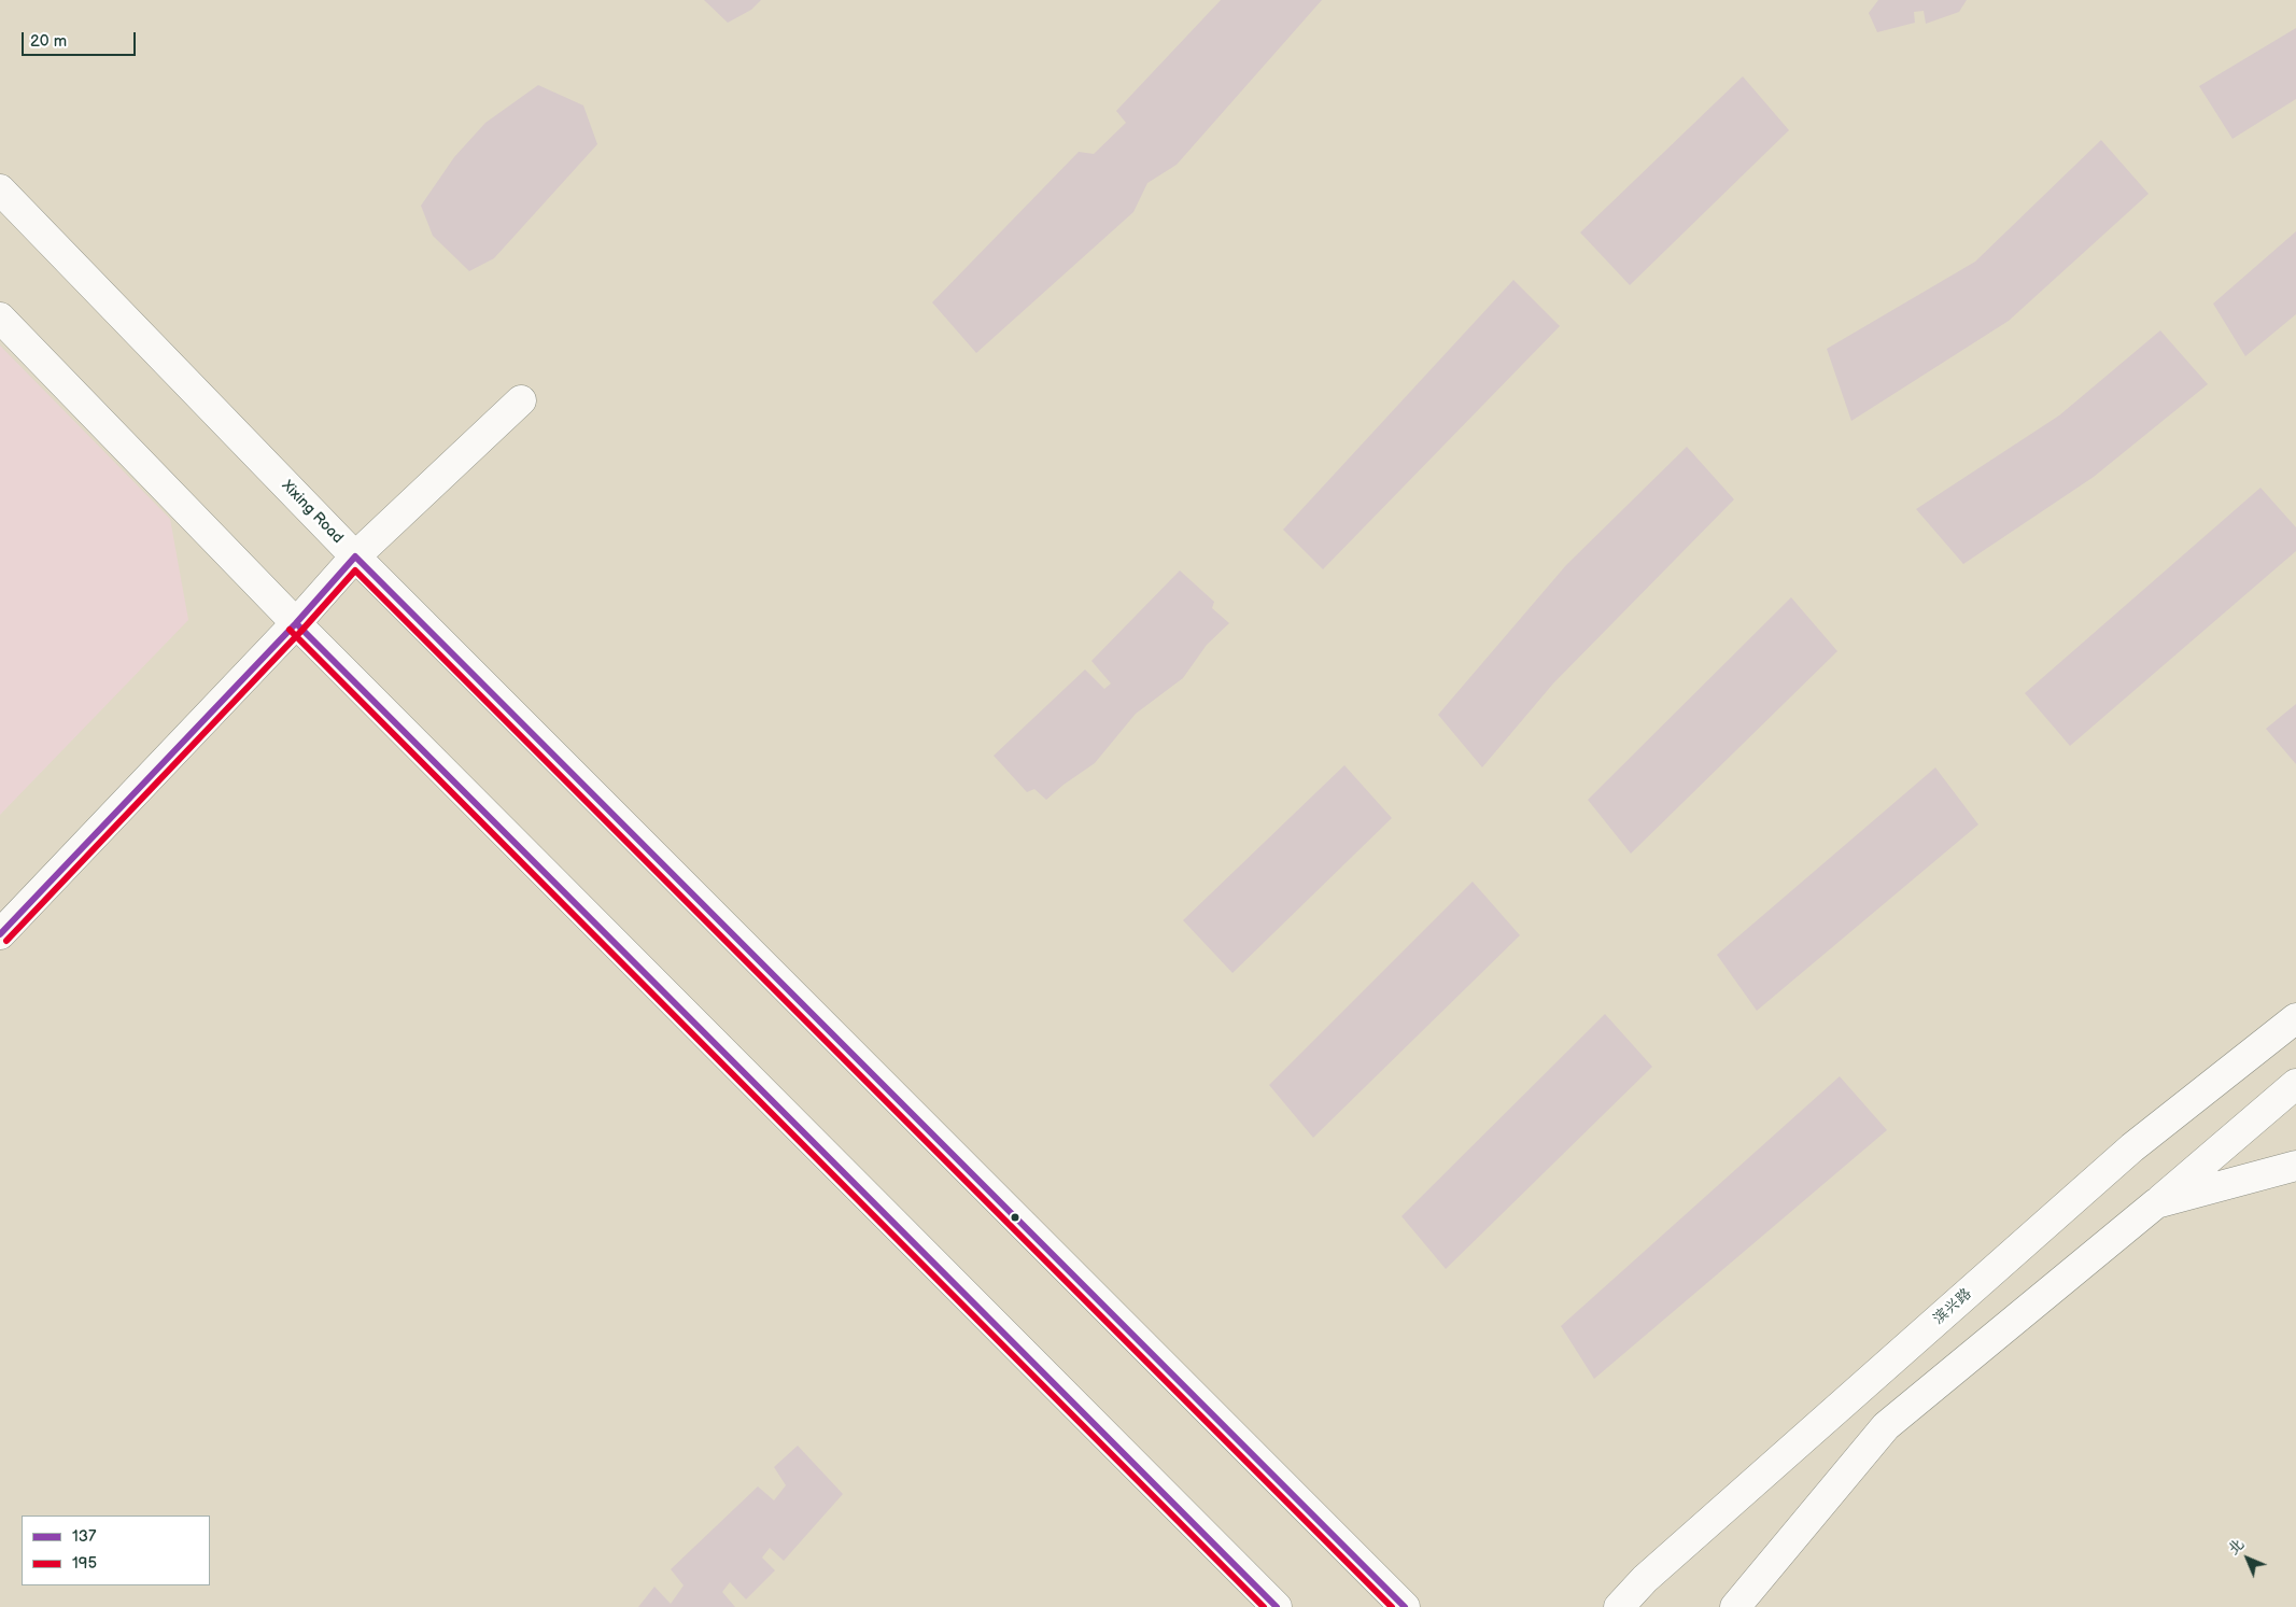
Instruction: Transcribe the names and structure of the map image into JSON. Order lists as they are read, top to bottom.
{
  "streets": {
    "main road": ["Xixing Road", "滨兴路"]
  },
  "lines": ["transit line 137", "transit line 195"],
  "legend": ["137", "195"],
  "scale_bar": "20 m",
  "north": "top left"
}
